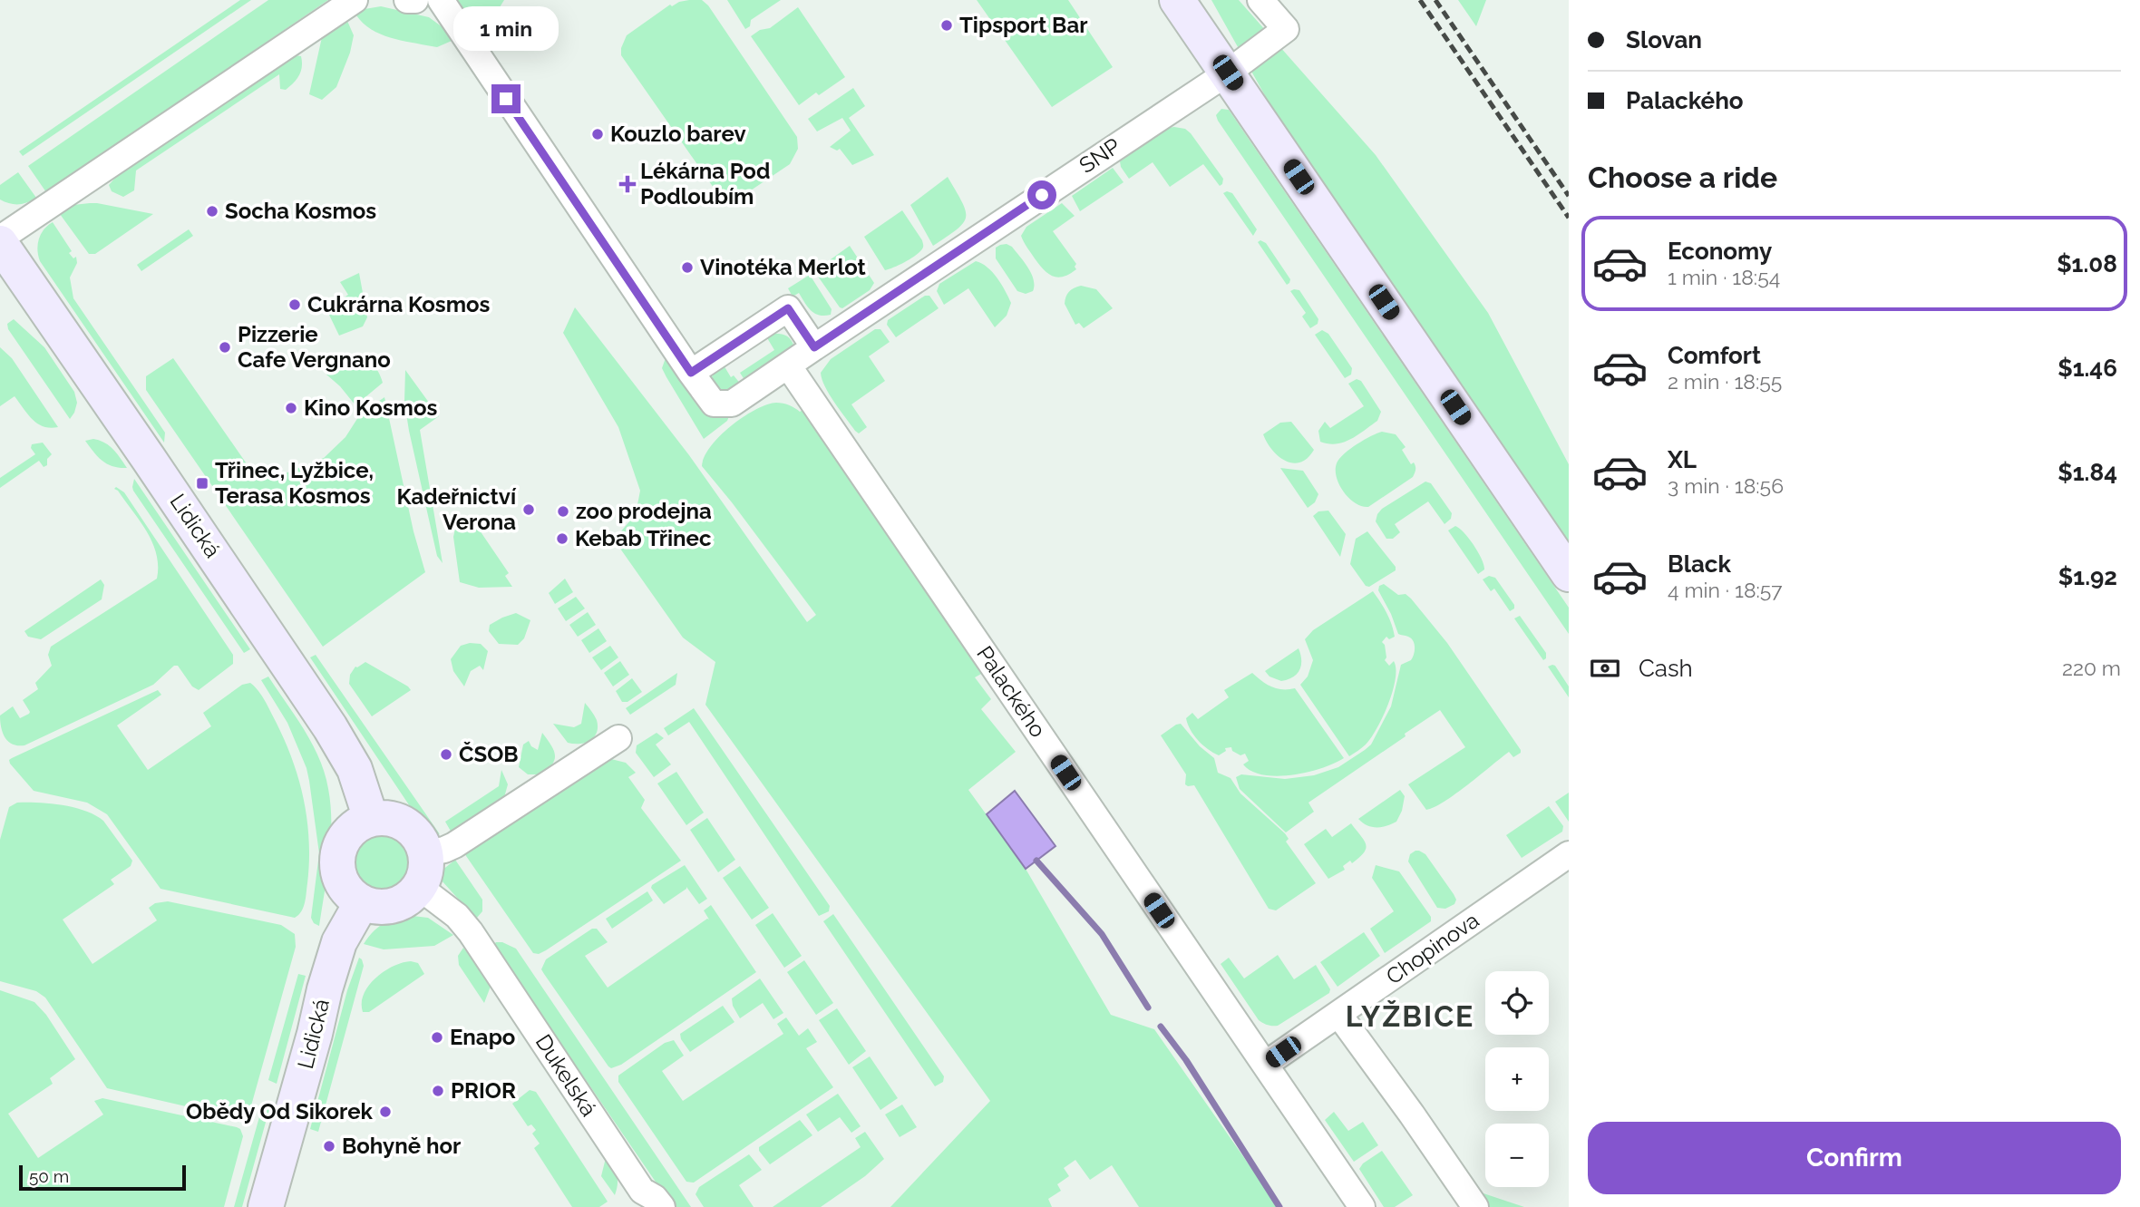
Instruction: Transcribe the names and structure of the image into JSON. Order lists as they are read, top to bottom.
{
  "streets": {
    "street": [
      "SNP",
      "Lidická",
      "Palackého",
      "Chopinova",
      "Dukelská"
    ]
  },
  "crossings": [
    ["SNP", "Palackého"],
    ["Lidická", "Dukelská"],
    ["Palackého", "Chopinova"]
  ],
  "districts": ["LYŽBICE"],
  "places": {
    "other": [
      "Tipsport Bar",
      "Kouzlo barev",
      "Socha Kosmos",
      "Vinotéka Merlot",
      "Cukrárna Kosmos",
      "Pizzerie Cafe Vergnano",
      "Kino Kosmos",
      "Kadeřnictví Verona",
      "zoo prodejna",
      "Kebab Třinec",
      "ČSOB",
      "Enapo",
      "PRIOR",
      "Obědy Od Sikorek",
      "Bohyně hor"
    ],
    "health": ["Lékárna Pod Podloubím"],
    "transit": ["Třinec, Lyžbice, Terasa Kosmos"]
  },
  "scale_bar": "50 m",
  "page": {
    "banner": ["Slovan", "Palackého"],
    "bubble": "1 min",
    "heading": "Choose a ride",
    "list": [
      {
        "name": "Economy",
        "note": "1 min · 18:54",
        "value": "$1.08"
      },
      {
        "name": "Comfort",
        "note": "2 min · 18:55",
        "value": "$1.46"
      },
      {
        "name": "XL",
        "note": "3 min · 18:56",
        "value": "$1.84"
      },
      {
        "name": "Black",
        "note": "4 min · 18:57",
        "value": "$1.92"
      }
    ],
    "pay": ["Cash", "220 m"],
    "map_buttons": ["+", "−"],
    "buttons": "Confirm",
    "scale": "50 m"
  }
}
